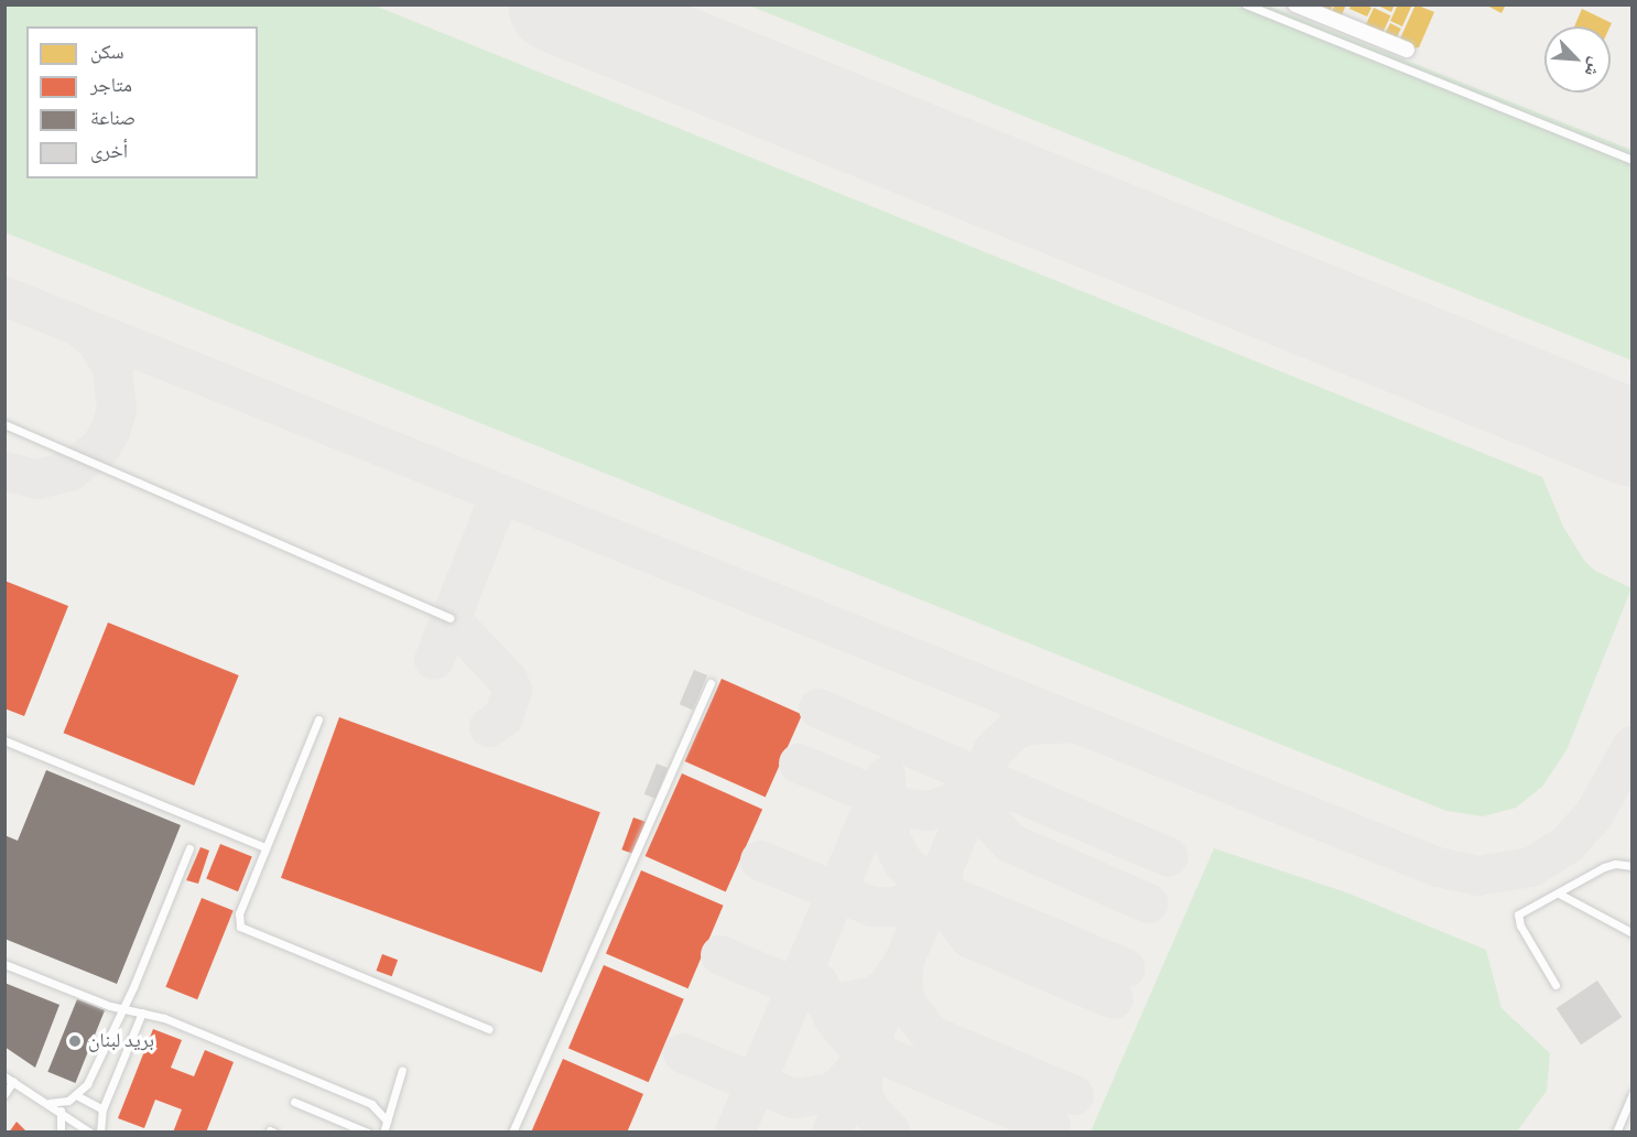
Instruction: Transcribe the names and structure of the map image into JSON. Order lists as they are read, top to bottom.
{
  "places": ["بريد لبنان"],
  "legend": [
    "سكن",
    "متاجر",
    "صناعة",
    "أخرى"
  ],
  "north": "bottom right"
}
